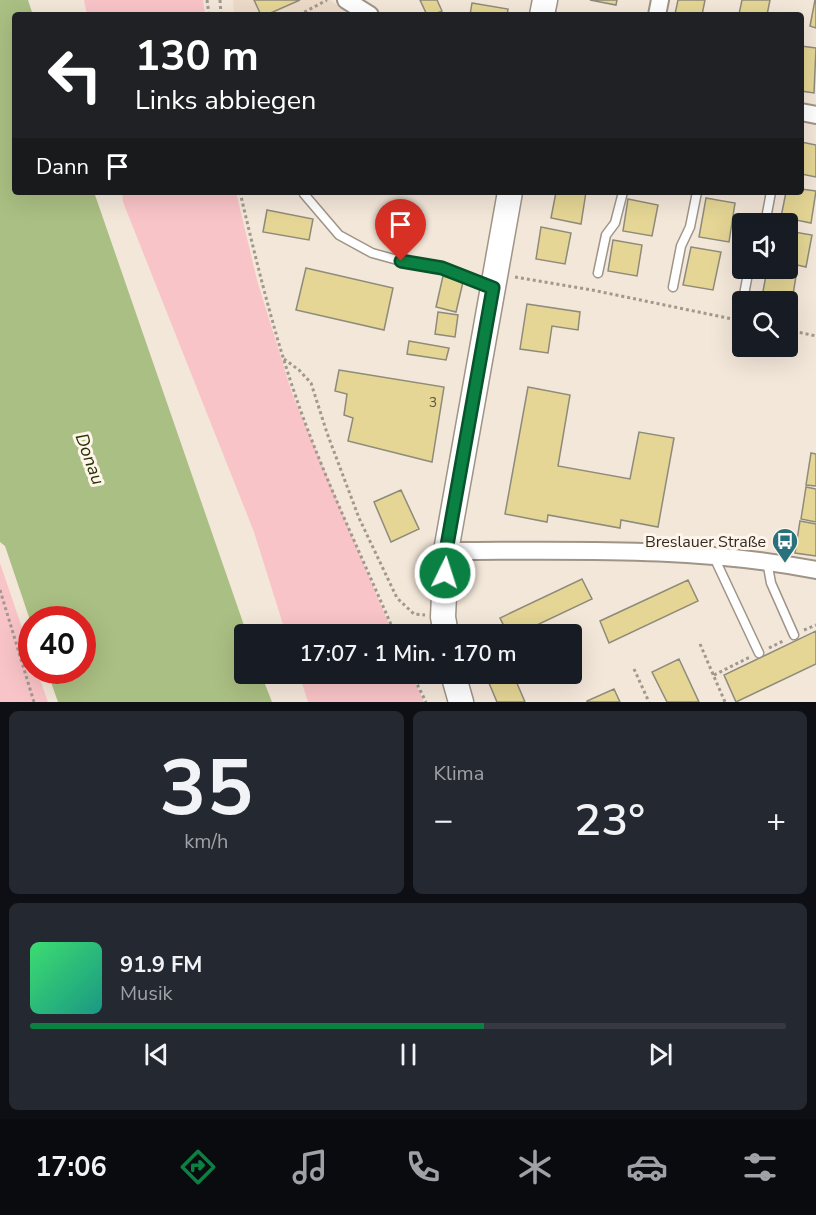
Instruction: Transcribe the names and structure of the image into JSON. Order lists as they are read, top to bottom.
{
  "water": ["Donau"],
  "places": {
    "bus stop": ["Breslauer Straße"]
  },
  "house_numbers": ["3"],
  "page": {
    "turn": ["130 m", "Links abbiegen"],
    "then": "Dann",
    "limit": "40",
    "trip": "17:07 · 1 Min. · 170 m",
    "tile": [
      ["35", "km/h"],
      "Klima"
    ],
    "heat": ["−", "23°", "+"],
    "song": ["91.9 FM", "Musik"],
    "tabs": "17:06"
  }
}
